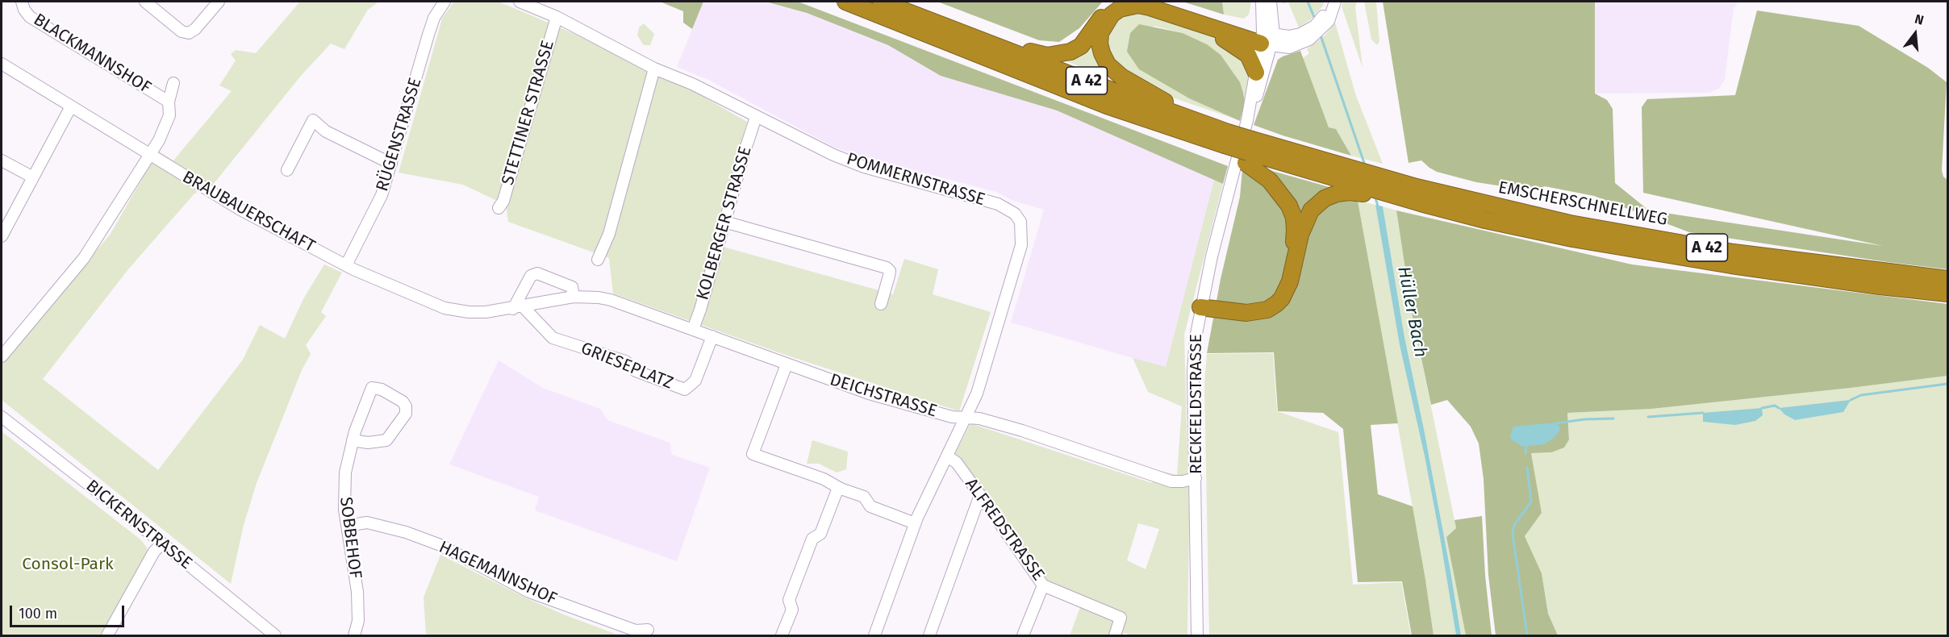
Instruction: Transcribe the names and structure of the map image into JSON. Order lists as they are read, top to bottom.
{
  "streets": {
    "highway": ["A 42", "EMSCHERSCHNELLWEG"],
    "street": [
      "BLACKMANNSHOF",
      "STETTINER STRASSE",
      "RÜGENSTRASSE",
      "POMMERNSTRASSE",
      "BRAUBAUERSCHAFT",
      "KOLBERGER STRASSE",
      "GRIESEPLATZ",
      "DEICHSTRASSE",
      "RECKFELDSTRASSE",
      "BICKERNSTRASSE",
      "ALFREDSTRASSE",
      "SOBBEHOF",
      "HAGEMANNSHOF"
    ]
  },
  "crossings": [
    ["BLACKMANNSHOF", "BRAUBAUERSCHAFT"],
    ["A 42", "EMSCHERSCHNELLWEG"],
    ["STETTINER STRASSE", "POMMERNSTRASSE"],
    ["RÜGENSTRASSE", "BRAUBAUERSCHAFT"],
    ["POMMERNSTRASSE", "KOLBERGER STRASSE"],
    ["POMMERNSTRASSE", "DEICHSTRASSE"],
    ["POMMERNSTRASSE", "ALFREDSTRASSE"],
    ["BRAUBAUERSCHAFT", "GRIESEPLATZ"],
    ["BRAUBAUERSCHAFT", "DEICHSTRASSE"],
    ["KOLBERGER STRASSE", "DEICHSTRASSE"],
    ["GRIESEPLATZ", "DEICHSTRASSE"],
    ["DEICHSTRASSE", "RECKFELDSTRASSE"],
    ["SOBBEHOF", "HAGEMANNSHOF"]
  ],
  "water": ["Hüller Bach"],
  "parks": ["Consol-Park"],
  "scale_bar": "100 m",
  "north": "top"
}
